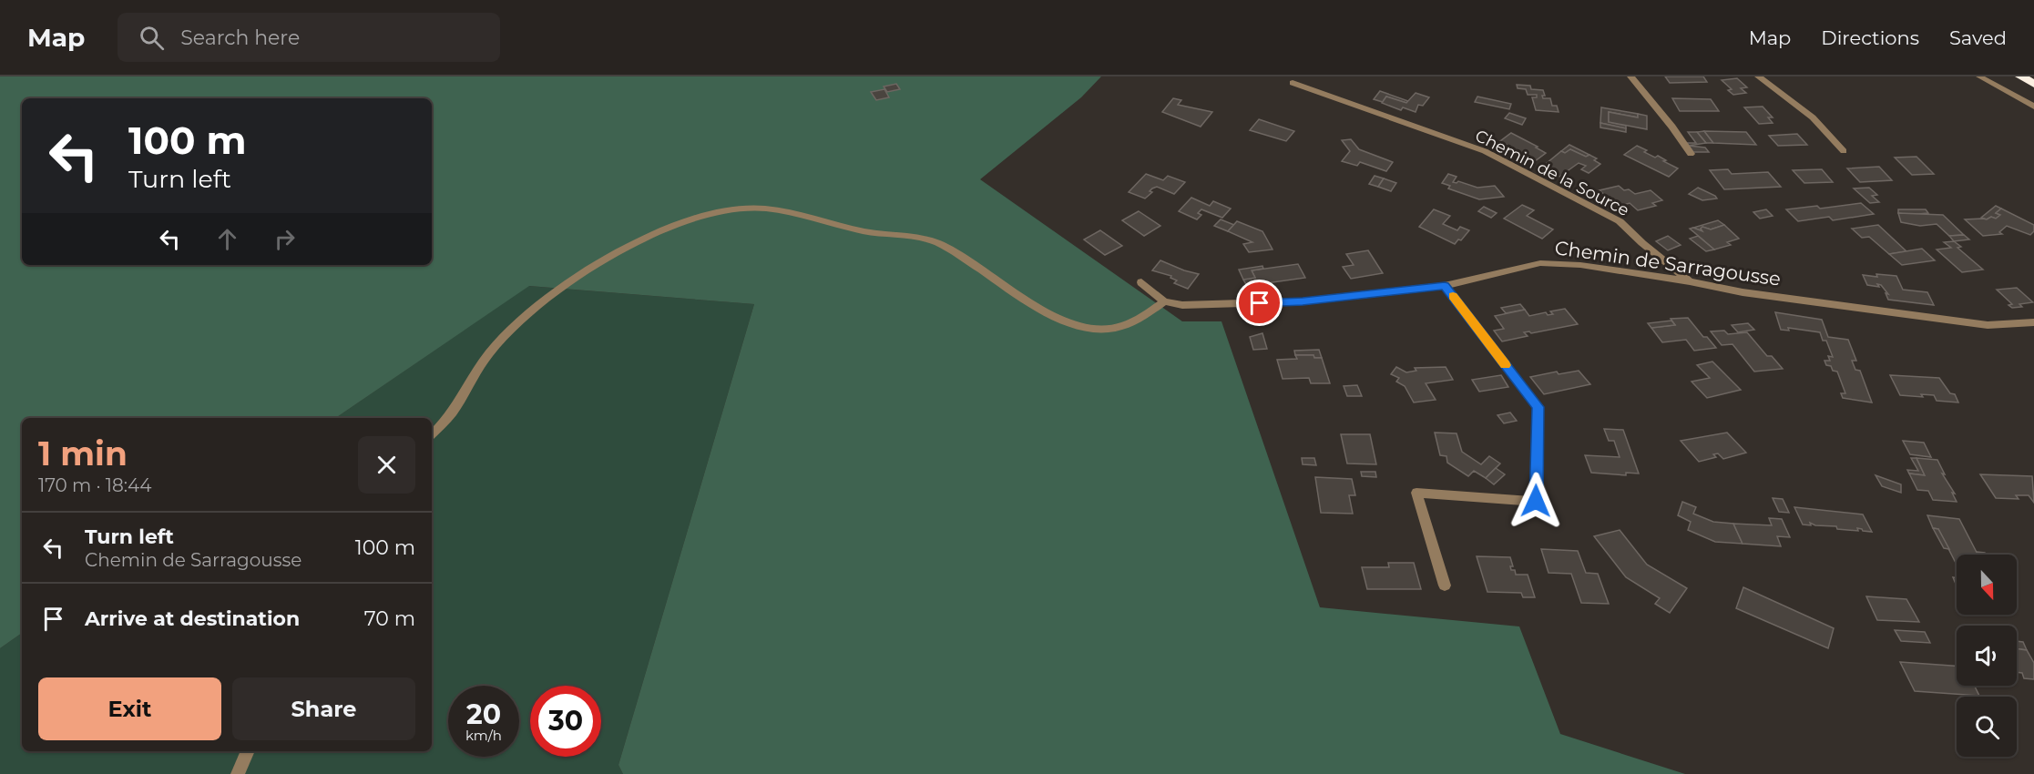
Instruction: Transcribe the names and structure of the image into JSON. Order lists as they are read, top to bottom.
{
  "streets": {
    "street": ["Chemin de la Source", "Chemin de Sarragousse"]
  },
  "crossings": [
    ["Chemin de la Source", "Chemin de Sarragousse"]
  ],
  "north": "bottom",
  "page": {
    "header": "Map",
    "search": "Search here",
    "nav": ["Map", "Directions", "Saved"],
    "turn": ["100 m", "Turn left"],
    "heading": ["1 min", "170 m · 18:44"],
    "list": [
      {
        "name": "Turn left",
        "note": "Chemin de Sarragousse",
        "value": "100 m"
      },
      {
        "name": "Arrive at destination",
        "value": "70 m"
      }
    ],
    "buttons": ["Exit", "Share"],
    "speed": "20 km/h",
    "limit": "30"
  }
}
